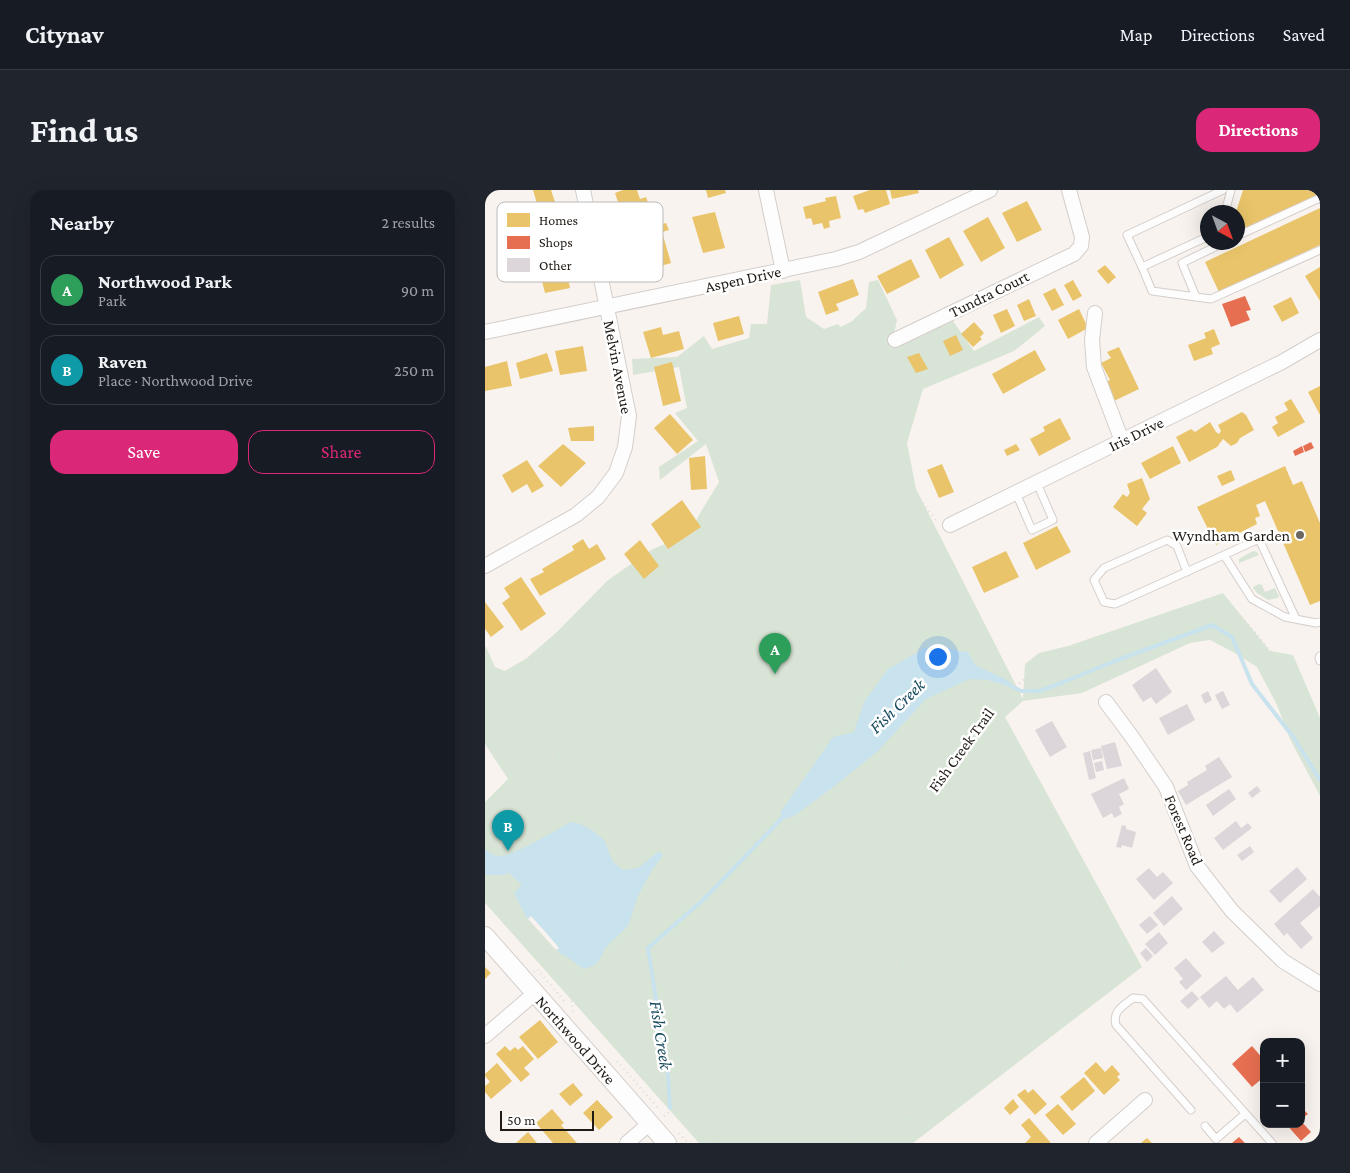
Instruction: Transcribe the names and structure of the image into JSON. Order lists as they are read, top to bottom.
{
  "streets": {
    "street": [
      "Aspen Drive",
      "Tundra Court",
      "Melvin Avenue",
      "Iris Drive",
      "Forest Road",
      "Northwood Drive"
    ],
    "path": ["Fish Creek Trail"]
  },
  "crossings": [
    ["Aspen Drive", "Melvin Avenue"],
    ["Fish Creek Trail", "Northwood Drive"]
  ],
  "water": ["Fish Creek"],
  "places": ["Wyndham Garden"],
  "legend": ["Homes", "Shops", "Other"],
  "scale_bar": "50 m",
  "north": "bottom right",
  "page": {
    "header": "Citynav",
    "nav": ["Map", "Directions", "Saved"],
    "buttons": [
      "Directions",
      ["Save", "Share"]
    ],
    "title": "Find us",
    "heading": ["Nearby", "2 results"],
    "list": [
      {
        "mark": "A",
        "name": "Northwood Park",
        "note": "Park",
        "value": "90 m"
      },
      {
        "mark": "B",
        "name": "Raven",
        "note": "Place · Northwood Drive",
        "value": "250 m"
      }
    ],
    "pins": ["A", "B"],
    "map_buttons": ["+", "−"],
    "scale": "50 m"
  }
}
